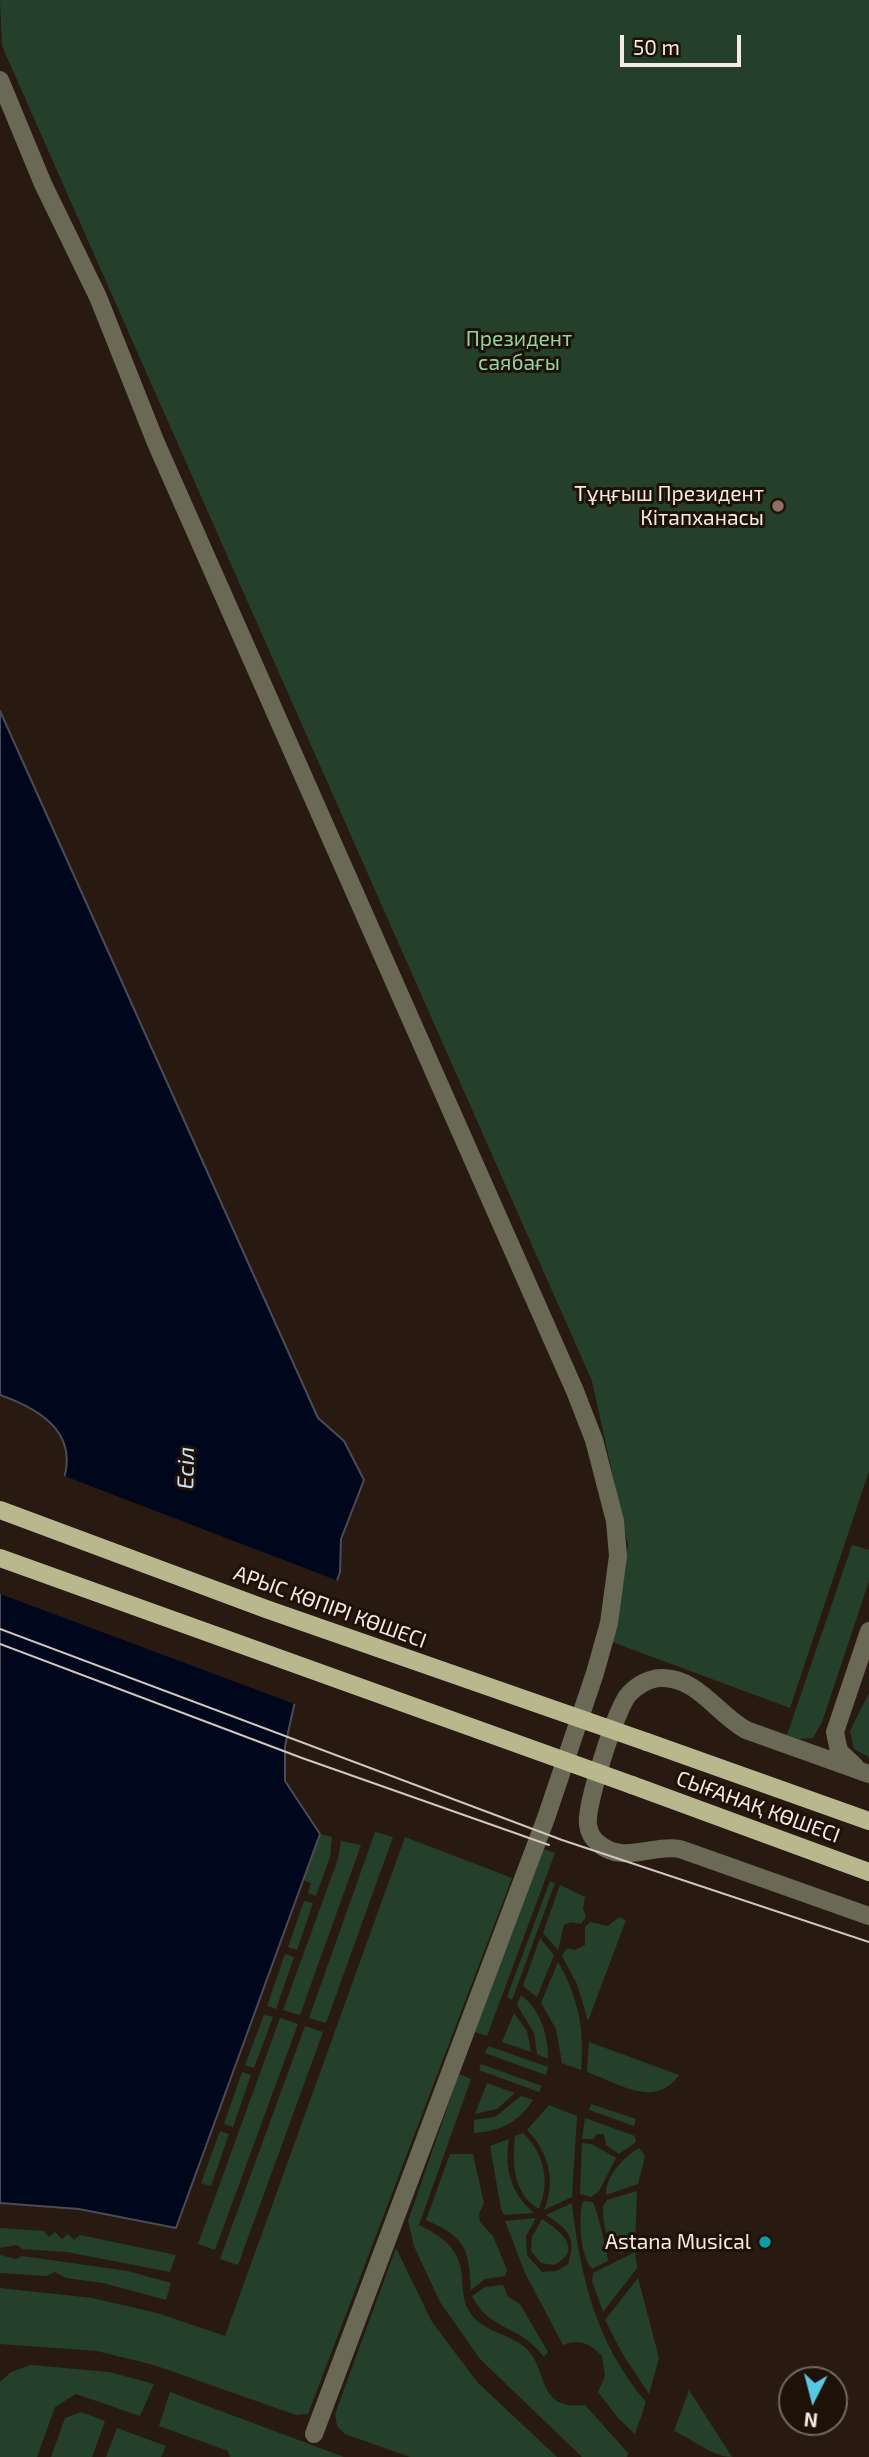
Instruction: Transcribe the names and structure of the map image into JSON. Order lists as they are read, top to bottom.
{
  "streets": {
    "main road": ["АРЫС КӨПІРІ КӨШЕСІ", "СЫҒАНАҚ КӨШЕСІ"]
  },
  "crossings": [
    ["АРЫС КӨПІРІ КӨШЕСІ", "СЫҒАНАҚ КӨШЕСІ"]
  ],
  "water": ["Есіл"],
  "parks": ["Президент саябағы"],
  "places": ["Тұңғыш Президент Кітапханасы", "Astana Musical"],
  "scale_bar": "50 m",
  "north": "bottom"
}
